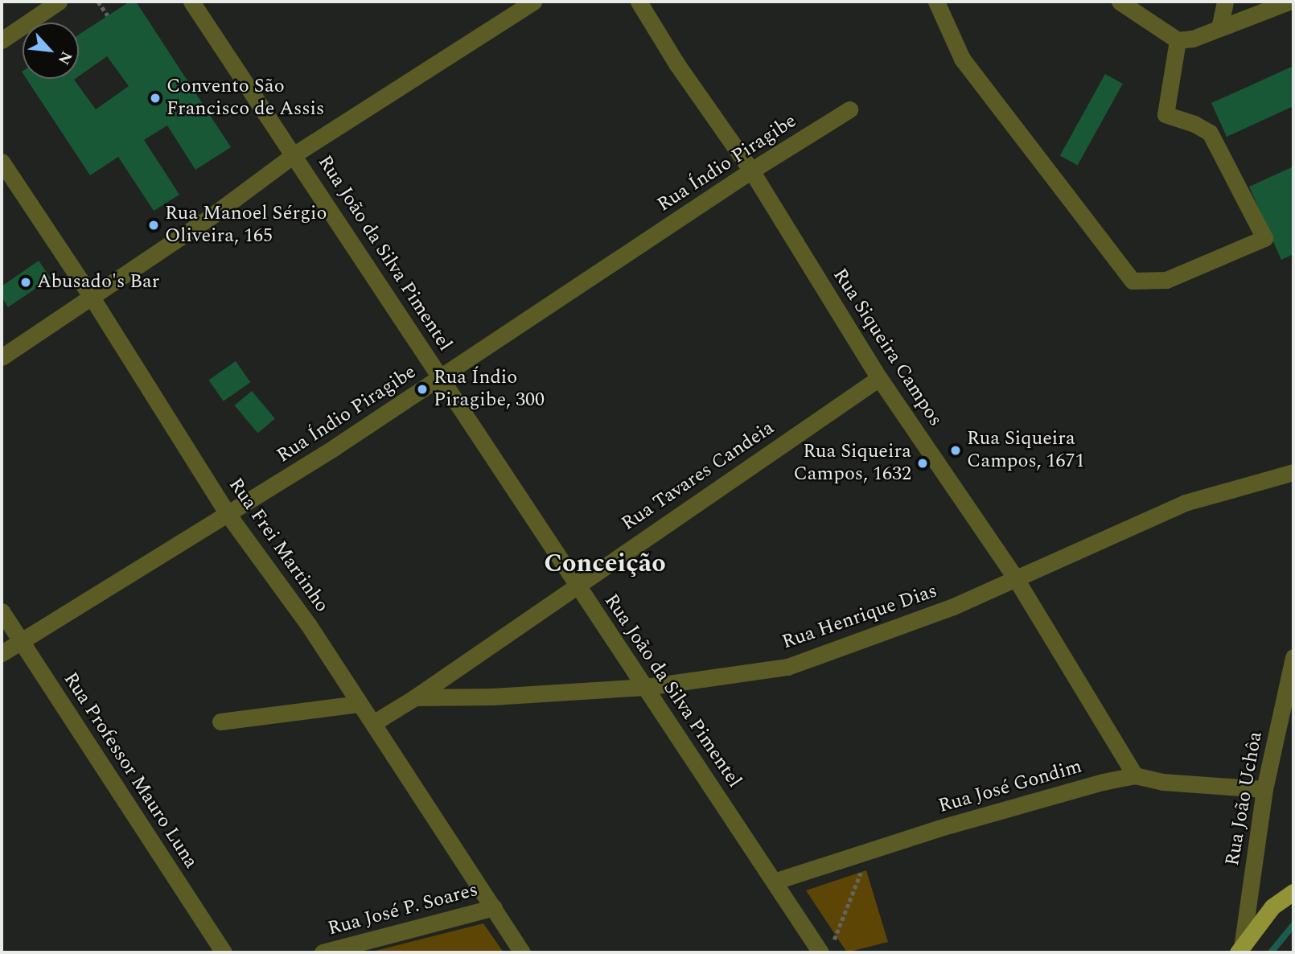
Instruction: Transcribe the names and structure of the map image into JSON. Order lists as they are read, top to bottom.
{
  "streets": {
    "street": [
      "Rua Índio Piragibe",
      "Rua João da Silva Pimentel",
      "Rua Siqueira Campos",
      "Rua Tavares Candeia",
      "Rua Frei Martinho",
      "Rua Henrique Dias",
      "Rua Professor Mauro Luna",
      "Rua José Gondim",
      "Rua João Uchôa",
      "Rua José P. Soares"
    ]
  },
  "crossings": [
    ["Rua Índio Piragibe", "Rua João da Silva Pimentel"],
    ["Rua Índio Piragibe", "Rua Siqueira Campos"],
    ["Rua Índio Piragibe", "Rua Frei Martinho"],
    ["Rua Índio Piragibe", "Rua Professor Mauro Luna"],
    ["Rua João da Silva Pimentel", "Rua Tavares Candeia"],
    ["Rua João da Silva Pimentel", "Rua Henrique Dias"],
    ["Rua João da Silva Pimentel", "Rua José Gondim"],
    ["Rua Siqueira Campos", "Rua Tavares Candeia"],
    ["Rua Siqueira Campos", "Rua Henrique Dias"],
    ["Rua Siqueira Campos", "Rua José Gondim"],
    ["Rua Tavares Candeia", "Rua Frei Martinho"],
    ["Rua Tavares Candeia", "Rua Henrique Dias"],
    ["Rua Frei Martinho", "Rua José P. Soares"],
    ["Rua José Gondim", "Rua João Uchôa"]
  ],
  "districts": ["Conceição"],
  "places": [
    "Convento São Francisco de Assis",
    "Rua Manoel Sérgio Oliveira, 165",
    "Abusado's Bar",
    "Rua Índio Piragibe, 300",
    "Rua Siqueira Campos, 1671",
    "Rua Siqueira Campos, 1632"
  ],
  "north": "bottom right"
}
